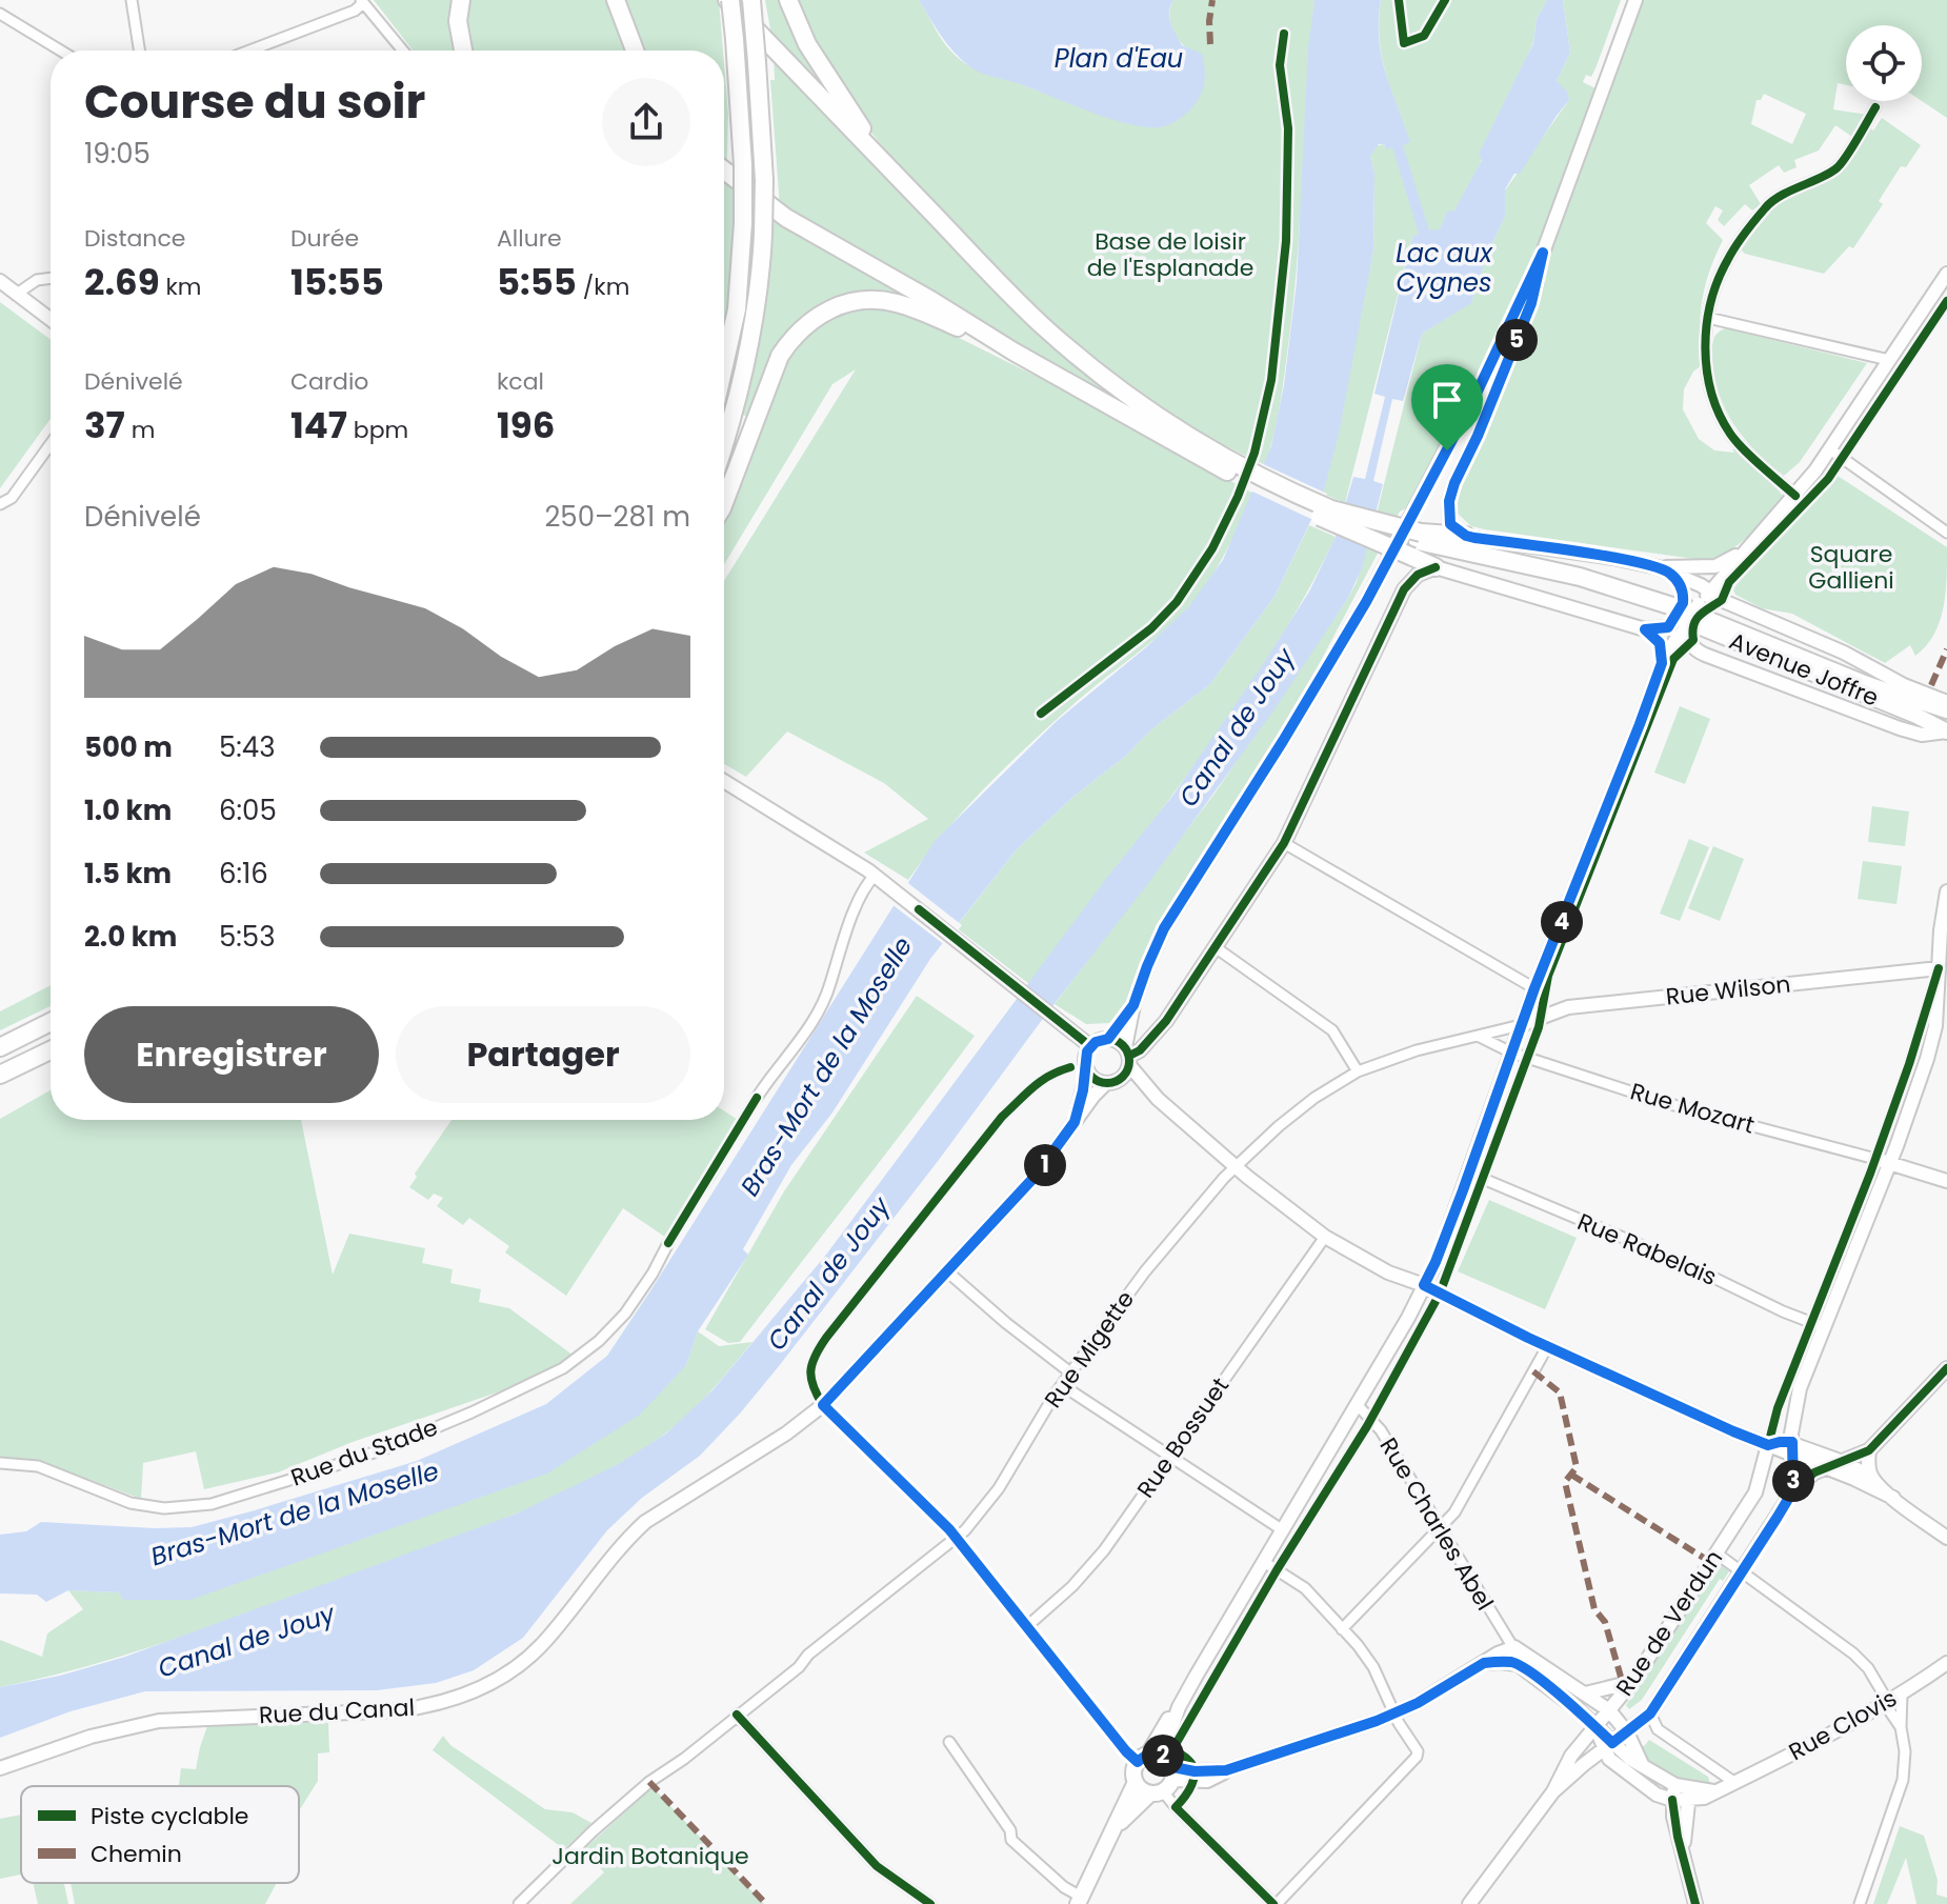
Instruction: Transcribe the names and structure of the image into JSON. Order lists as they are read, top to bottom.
{
  "streets": {
    "highway": ["Avenue Joffre"],
    "street": [
      "Rue Wilson",
      "Rue Mozart",
      "Rue Rabelais",
      "Rue Migette",
      "Rue Bossuet",
      "Rue du Stade",
      "Rue Charles Abel",
      "Rue de Verdun",
      "Rue du Canal",
      "Rue Clovis"
    ]
  },
  "crossings": [
    ["Rue Wilson", "Rue Migette"],
    ["Rue Mozart", "Rue Migette"]
  ],
  "water": [
    "Plan d'Eau",
    "Lac aux Cygnes",
    "Canal de Jouy",
    "Bras-Mort de la Moselle"
  ],
  "parks": ["Base de loisir de l'Esplanade", "Square Gallieni", "Jardin Botanique"],
  "legend": ["Piste cyclable", "Chemin"],
  "page": {
    "heading": ["Course du soir", "19:05"],
    "stats": [
      ["Distance", "2.69 km"],
      ["Durée", "15:55"],
      ["Allure", "5:55 /km"],
      ["Dénivelé", "37 m"],
      ["Cardio", "147 bpm"],
      ["kcal", "196"]
    ],
    "pins": [
      "5",
      "4",
      "1",
      "3",
      "2"
    ],
    "chart": ["Dénivelé", "250–281 m"],
    "list": [
      {
        "name": "500 m",
        "note": "5:43"
      },
      {
        "name": "1.0 km",
        "note": "6:05"
      },
      {
        "name": "1.5 km",
        "note": "6:16"
      },
      {
        "name": "2.0 km",
        "note": "5:53"
      }
    ],
    "buttons": ["Enregistrer", "Partager"]
  }
}
